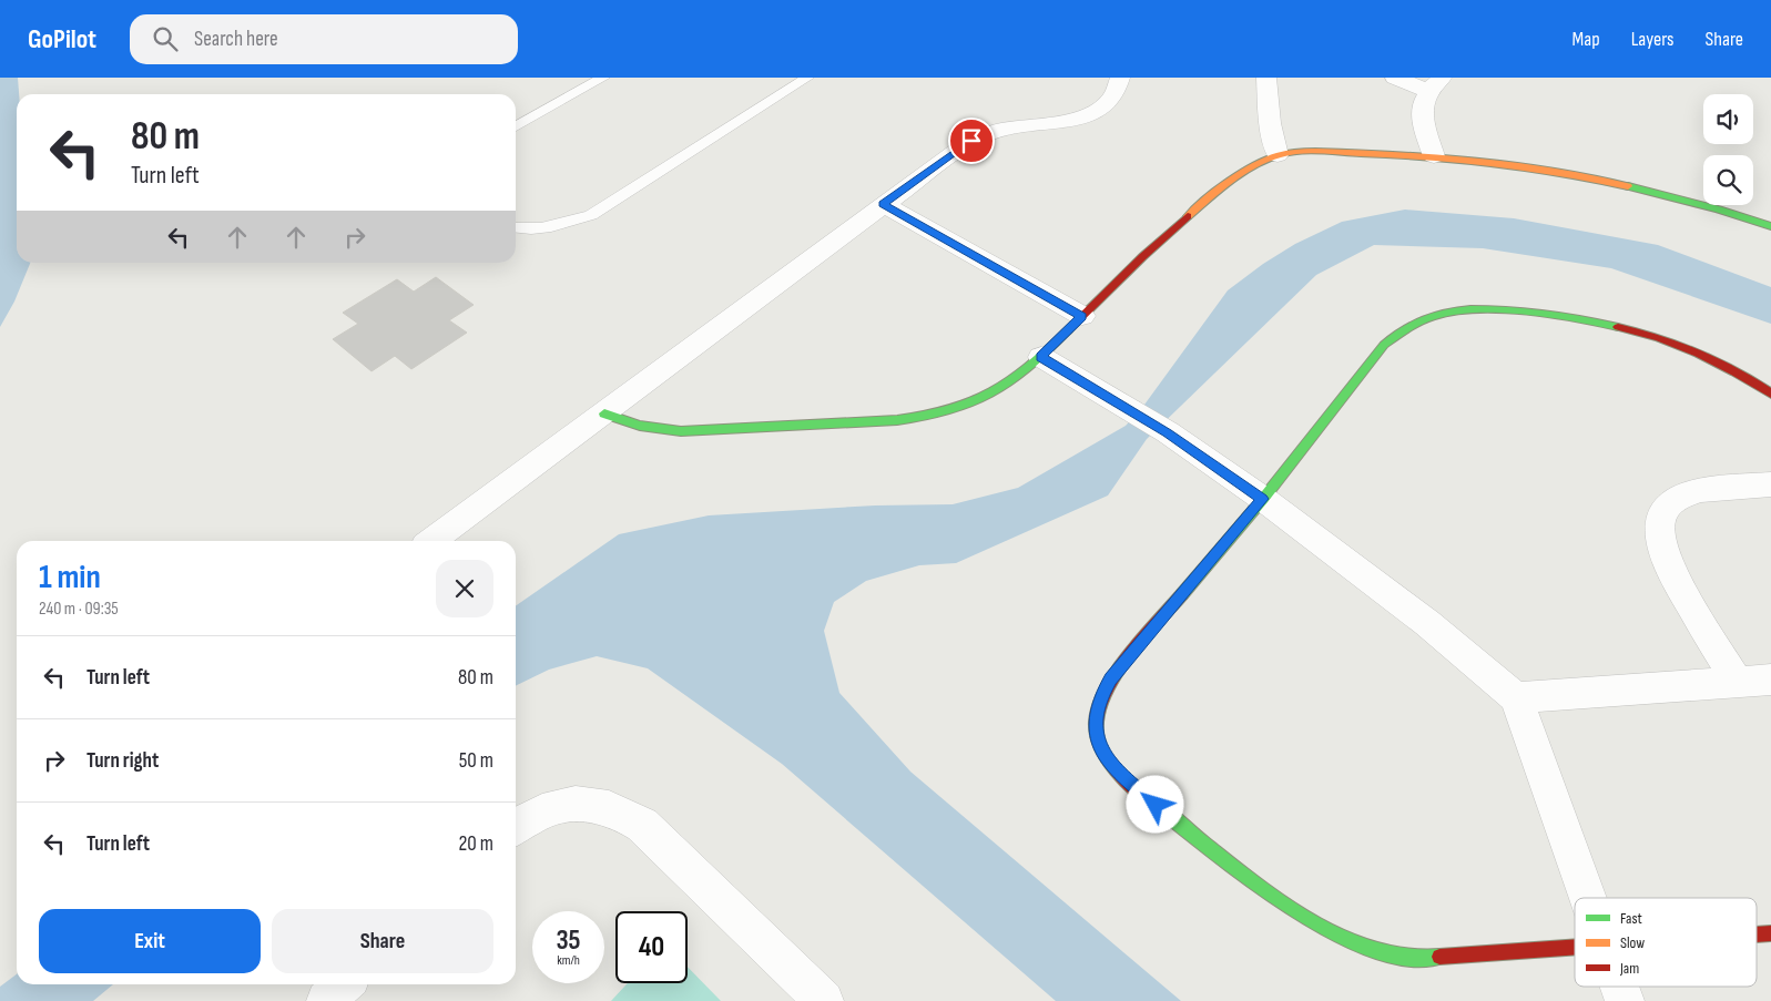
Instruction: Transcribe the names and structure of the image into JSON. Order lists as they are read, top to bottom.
{
  "legend": ["Fast", "Slow", "Jam"],
  "page": {
    "header": "GoPilot",
    "search": "Search here",
    "nav": ["Map", "Layers", "Share"],
    "turn": ["80 m", "Turn left"],
    "heading": ["1 min", "240 m · 09:35"],
    "list": [
      {
        "name": "Turn left",
        "value": "80 m"
      },
      {
        "name": "Turn right",
        "value": "50 m"
      },
      {
        "name": "Turn left",
        "value": "20 m"
      }
    ],
    "buttons": ["Exit", "Share"],
    "speed": "35 km/h",
    "limit": "40"
  }
}
